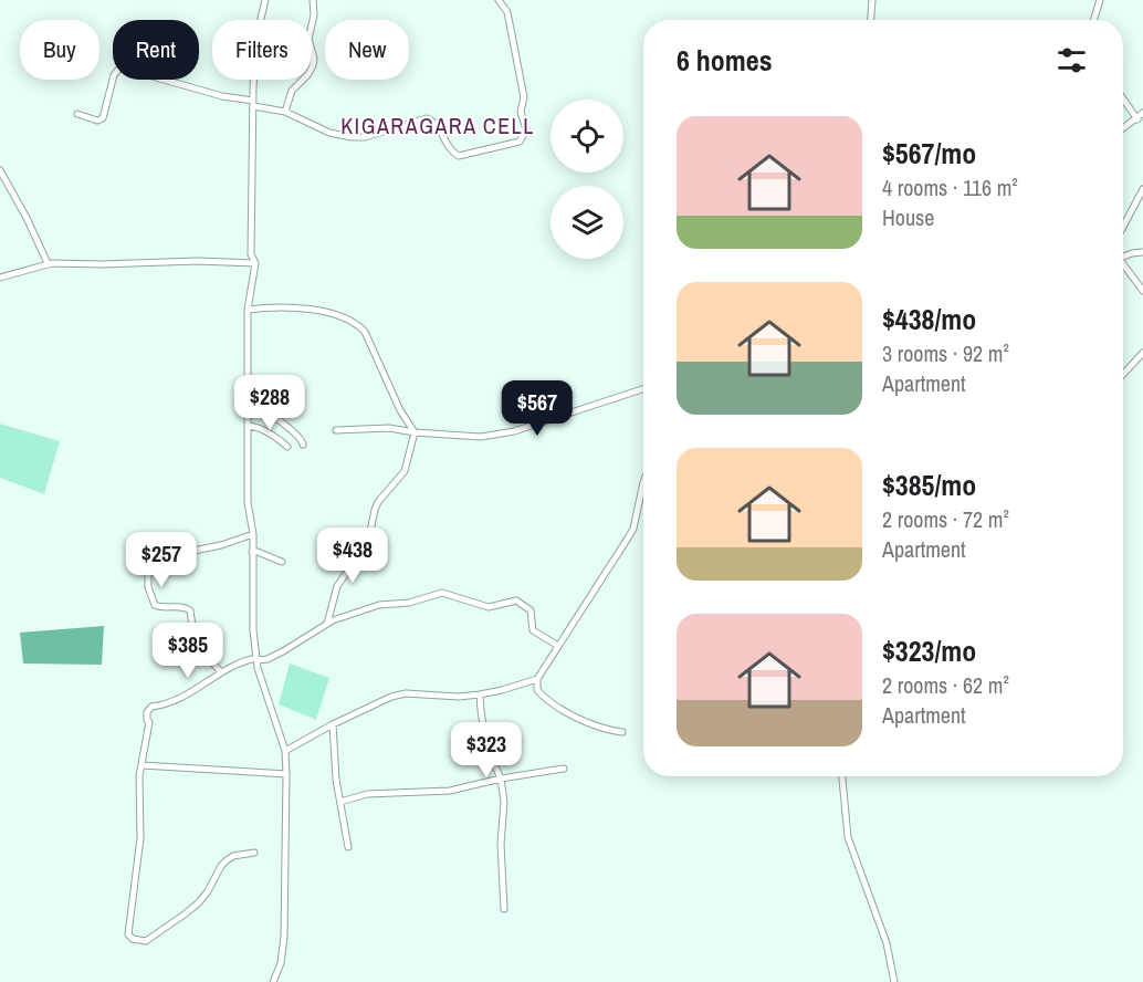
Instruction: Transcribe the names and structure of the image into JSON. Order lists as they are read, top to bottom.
{
  "districts": ["KIGARAGARA CELL"],
  "page": {
    "chip": [
      "Buy",
      "Rent",
      "Filters",
      "New"
    ],
    "heading": "6 homes",
    "list": [
      {
        "name": "$567/mo",
        "note": "4 rooms · 116 m² · House"
      },
      {
        "name": "$438/mo",
        "note": "3 rooms · 92 m² · Apartment"
      },
      {
        "name": "$385/mo",
        "note": "2 rooms · 72 m² · Apartment"
      },
      {
        "name": "$323/mo",
        "note": "2 rooms · 62 m² · Apartment"
      }
    ],
    "price": [
      "$288",
      "$567",
      "$438",
      "$257",
      "$385",
      "$323"
    ]
  }
}
